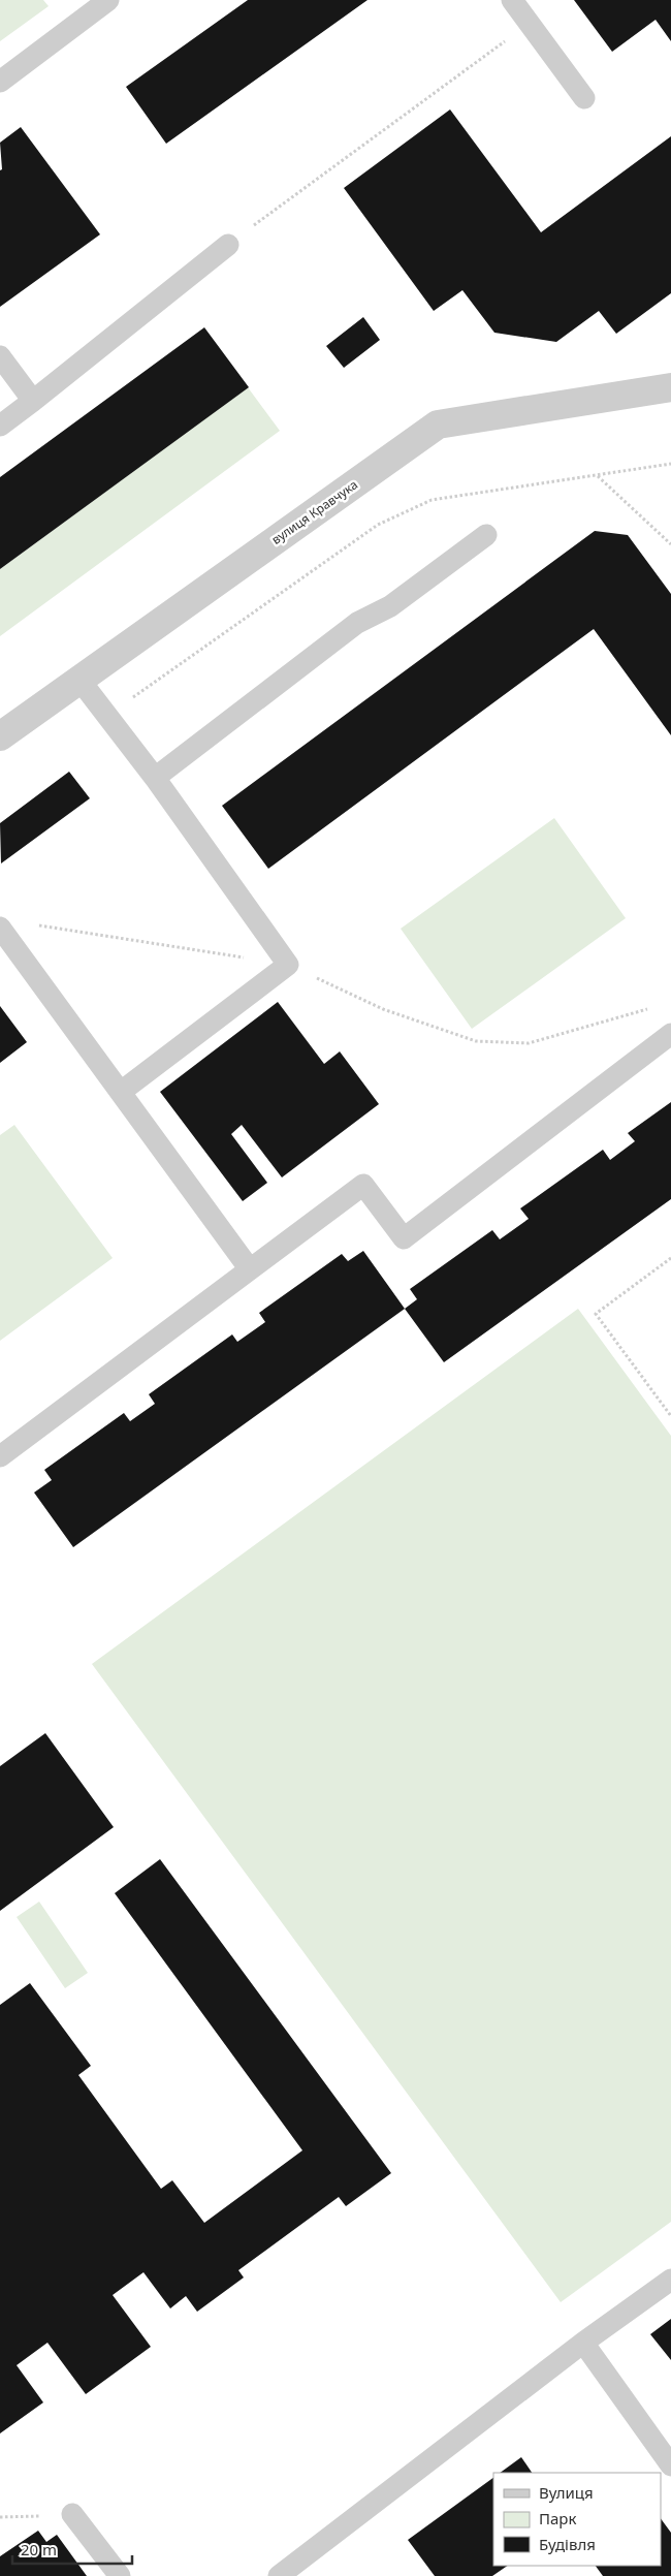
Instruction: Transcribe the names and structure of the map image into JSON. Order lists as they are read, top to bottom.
{
  "streets": {
    "street": ["вулиця Кравчука"]
  },
  "legend": ["Вулиця", "Парк", "Будівля"],
  "scale_bar": "20 m"
}
